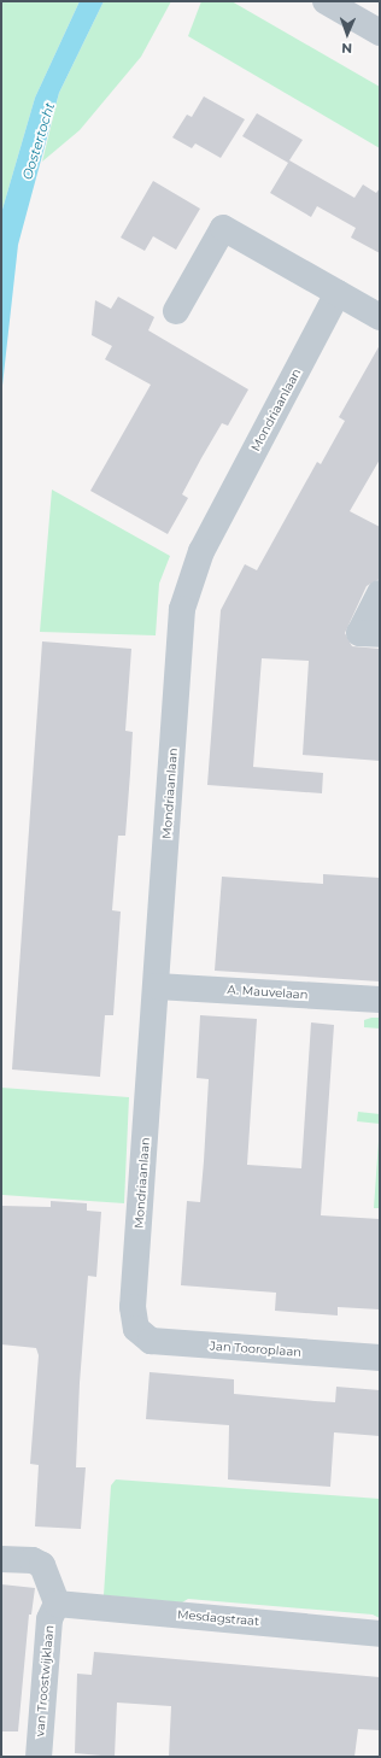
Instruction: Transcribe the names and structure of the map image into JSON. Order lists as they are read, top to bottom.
{
  "streets": {
    "street": [
      "Mondriaanlaan",
      "A. Mauvelaan",
      "Jan Tooroplaan",
      "Mesdagstraat",
      "van Troostwijklaan"
    ]
  },
  "crossings": [
    ["Mondriaanlaan", "A. Mauvelaan"],
    ["Mondriaanlaan", "Jan Tooroplaan"],
    ["Mesdagstraat", "van Troostwijklaan"]
  ],
  "water": ["Oostertocht"],
  "north": "bottom"
}
